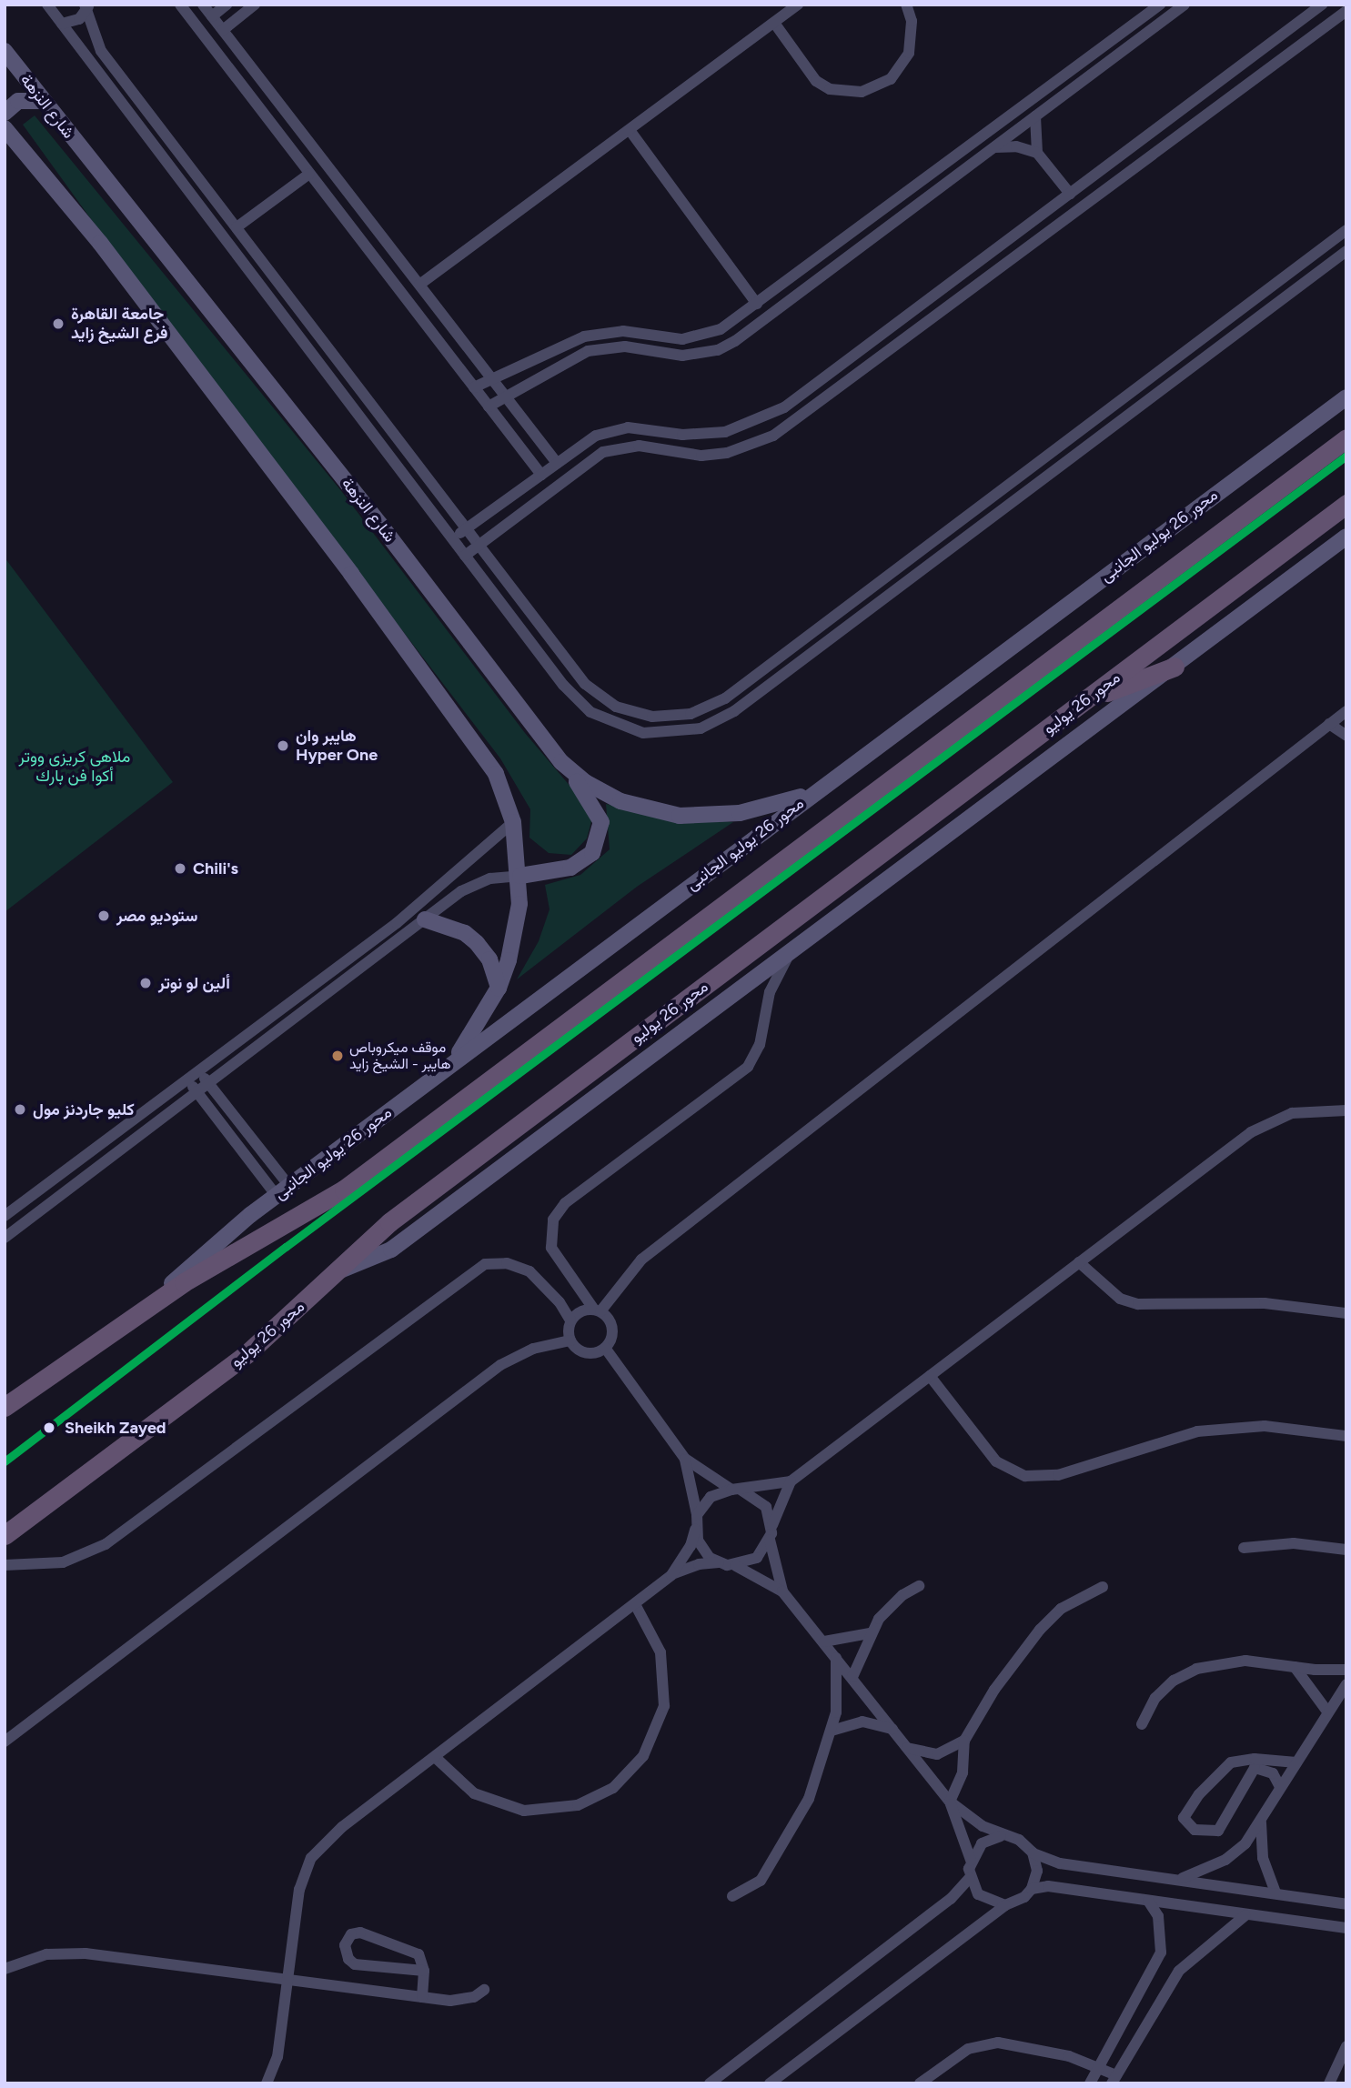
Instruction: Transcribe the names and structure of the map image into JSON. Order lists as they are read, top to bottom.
{
  "streets": {
    "highway": ["محور 26 يوليو"],
    "main road": ["شارع النزهة", "محور 26 يوليو الجانبى"]
  },
  "crossings": [
    ["شارع النزهة", "محور 26 يوليو الجانبى"]
  ],
  "parks": ["ملاهى كريزى ووتر أكوا فن بارك"],
  "places": [
    "جامعة القاهرة فرع الشيخ زايد",
    "هايبر وان Hyper One",
    "Chili's",
    "ستوديو مصر",
    "ألين لو نوتر",
    "موقف ميكروباص هايبر - الشيخ زايد",
    "كليو جاردنز مول",
    "Sheikh Zayed"
  ]
}
